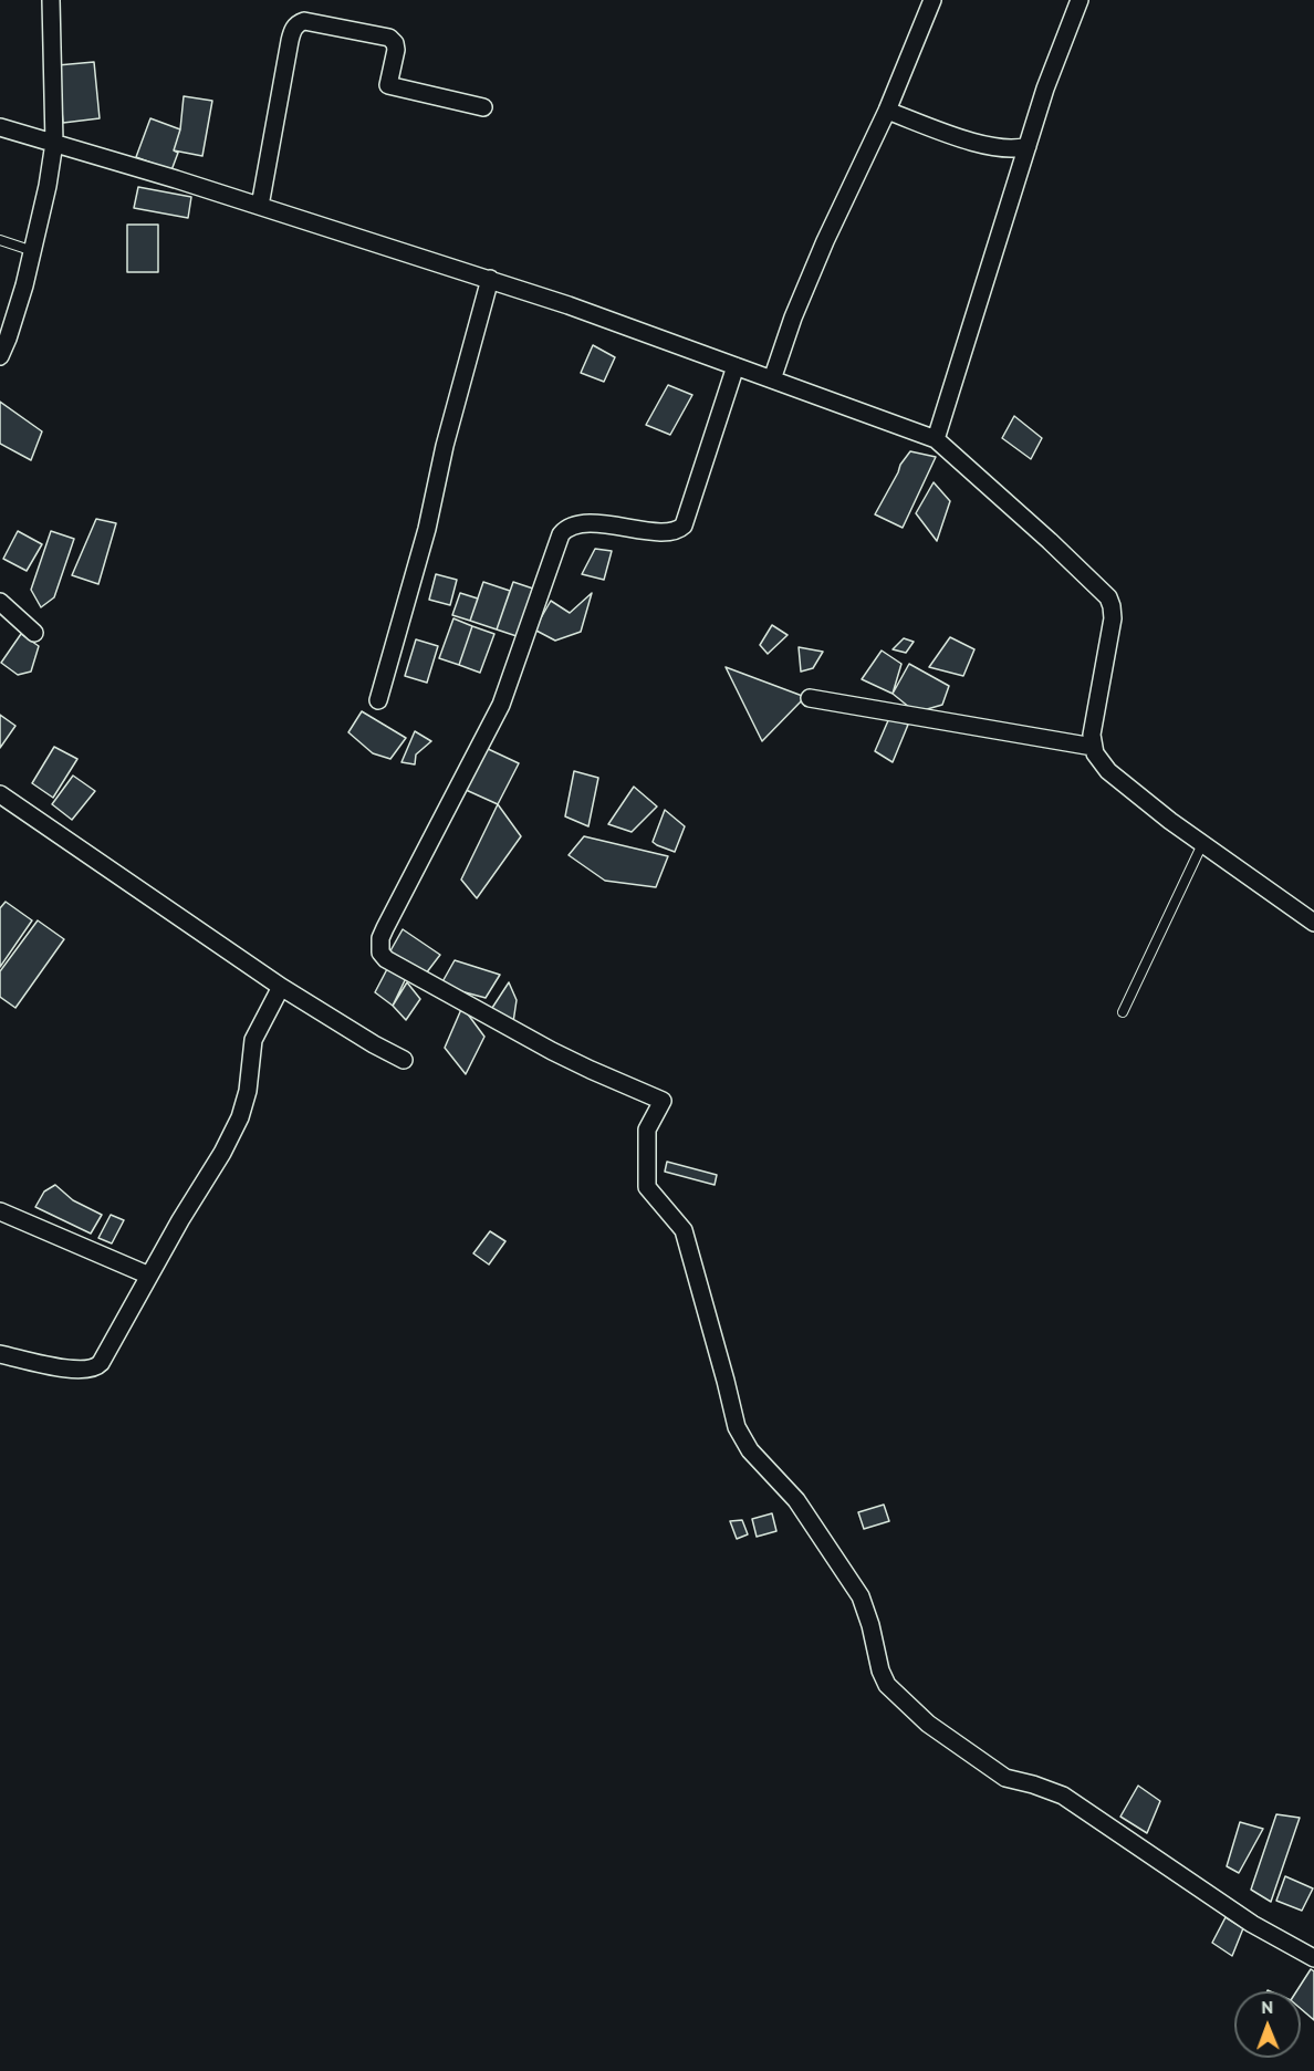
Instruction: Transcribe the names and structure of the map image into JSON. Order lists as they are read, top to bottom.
{
  "north": "top"
}
